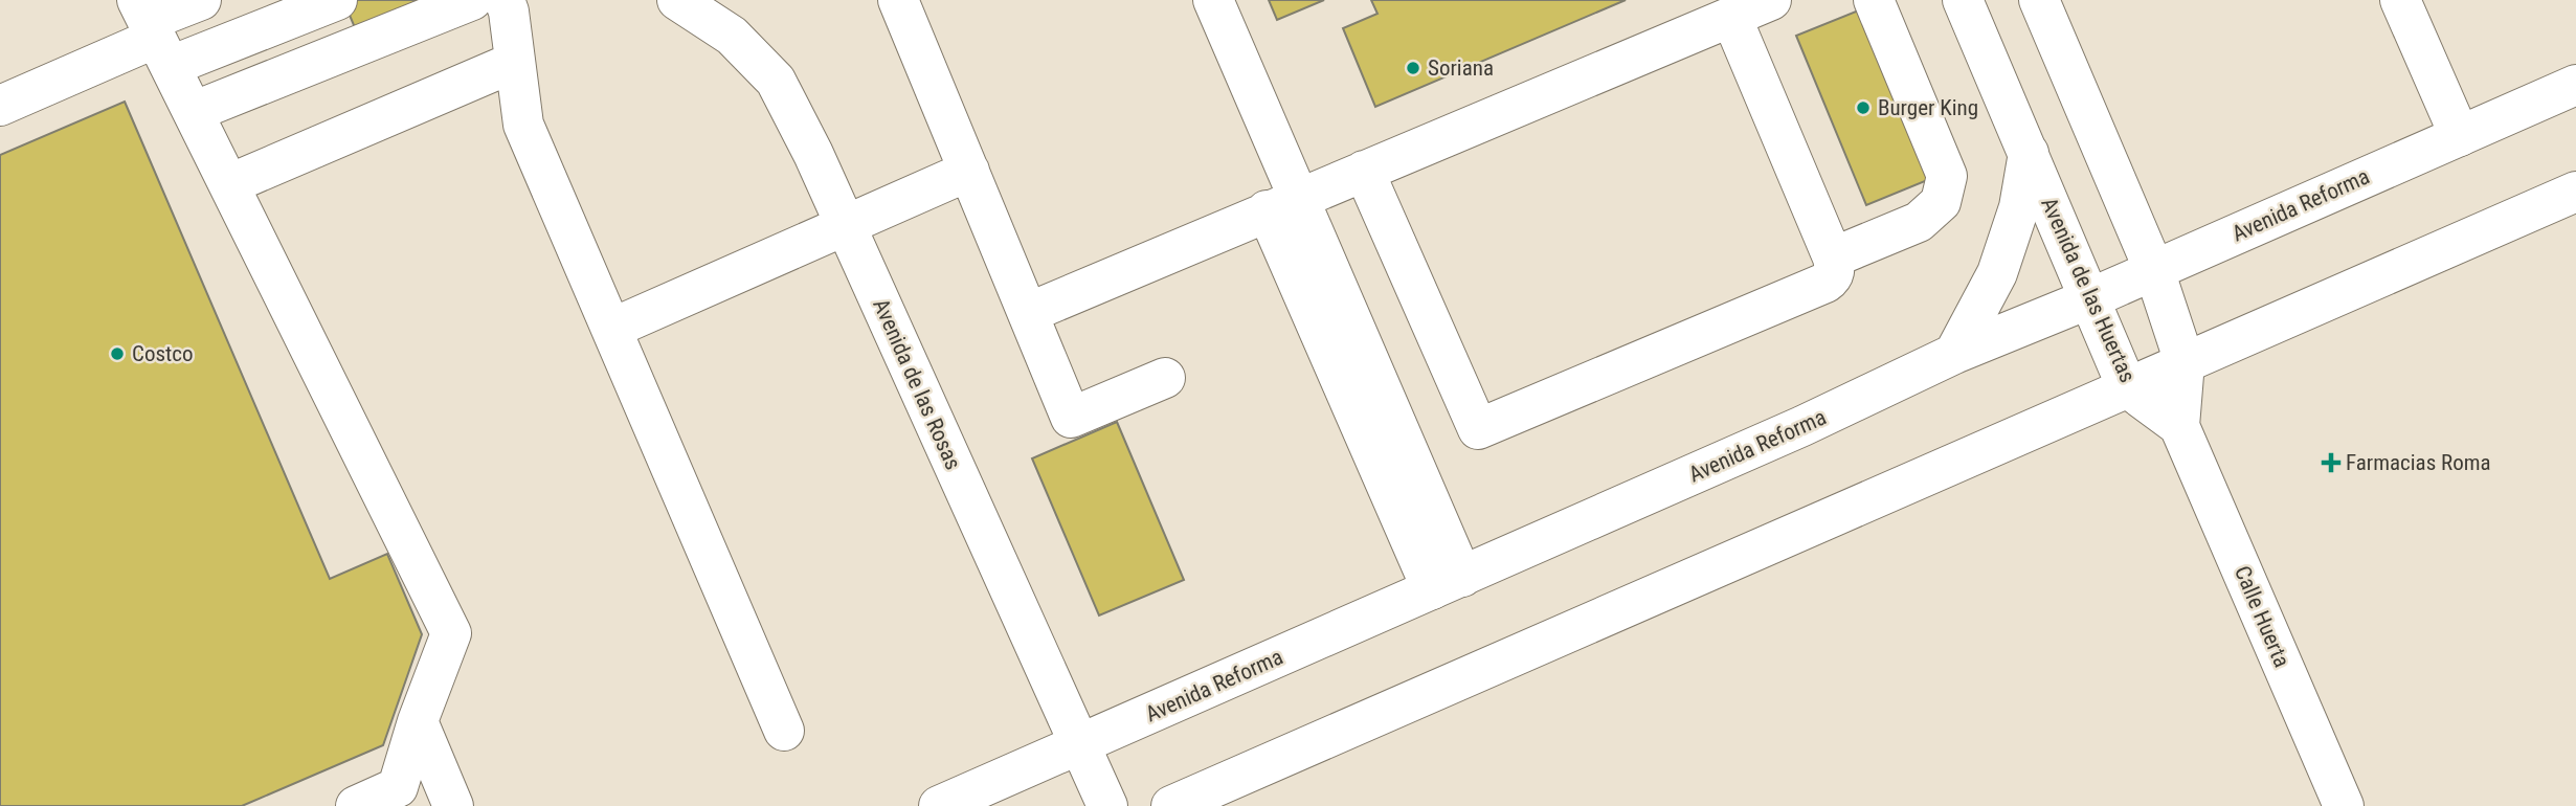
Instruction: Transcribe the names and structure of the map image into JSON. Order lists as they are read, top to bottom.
{
  "streets": {
    "main road": [
      "Avenida Reforma",
      "Avenida de las Huertas",
      "Avenida de las Rosas",
      "Calle Huerta"
    ]
  },
  "crossings": [
    ["Avenida Reforma", "Avenida de las Huertas"],
    ["Avenida Reforma", "Avenida de las Rosas"],
    ["Avenida de las Huertas", "Calle Huerta"]
  ],
  "places": {
    "other": ["Soriana", "Burger King", "Costco"],
    "health": ["Farmacias Roma"]
  }
}
